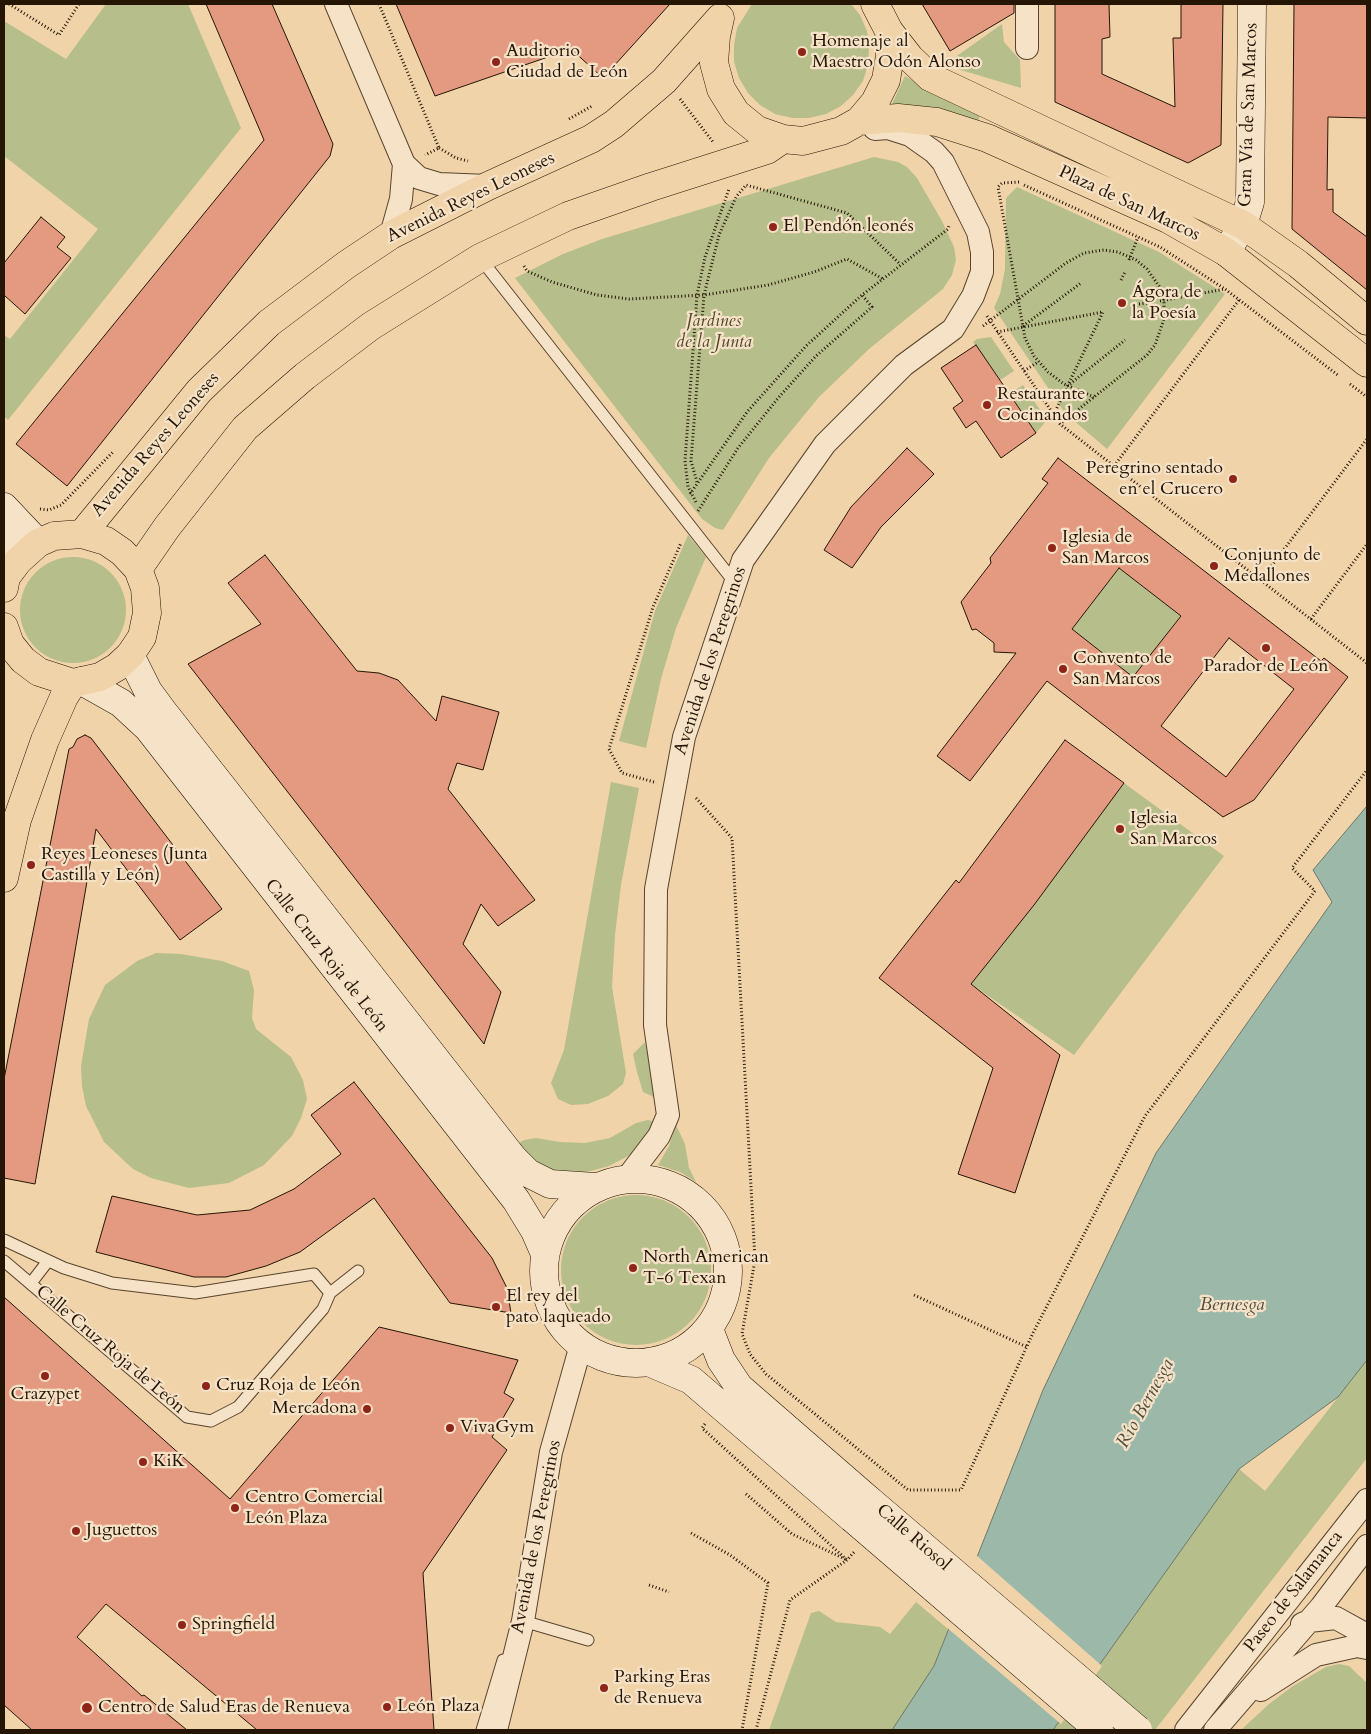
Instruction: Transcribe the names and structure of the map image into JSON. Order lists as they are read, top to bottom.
{
  "streets": {
    "main road": [
      "Gran Vía de San Marcos",
      "Avenida Reyes Leoneses",
      "Plaza de San Marcos",
      "Calle Cruz Roja de León",
      "Calle Riosol"
    ],
    "street": ["Avenida de los Peregrinos", "Paseo de Salamanca"]
  },
  "crossings": [
    ["Gran Vía de San Marcos", "Plaza de San Marcos"],
    ["Avenida Reyes Leoneses", "Plaza de San Marcos"],
    ["Plaza de San Marcos", "Avenida de los Peregrinos"]
  ],
  "water": ["Bernesga", "Río Bernesga"],
  "parks": ["Jardines de la Junta"],
  "places": [
    "Homenaje al Maestro Odón Alonso",
    "Auditorio Ciudad de León",
    "El Pendón leonés",
    "Ágora de la Poesía",
    "Restaurante Cocinandos",
    "Peregrino sentado en el Crucero",
    "Iglesia de San Marcos",
    "Conjunto de Medallones",
    "Parador de León",
    "Convento de San Marcos",
    "Iglesia San Marcos",
    "Reyes Leoneses (Junta Castilla y León)",
    "North American T-6 Texan",
    "El rey del pato laqueado",
    "Crazypet",
    "Cruz Roja de León",
    "Mercadona",
    "VivaGym",
    "KiK",
    "Centro Comercial León Plaza",
    "Juguettos",
    "Springfield",
    "Parking Eras de Renueva",
    "León Plaza",
    "Centro de Salud Eras de Renueva"
  ]
}
